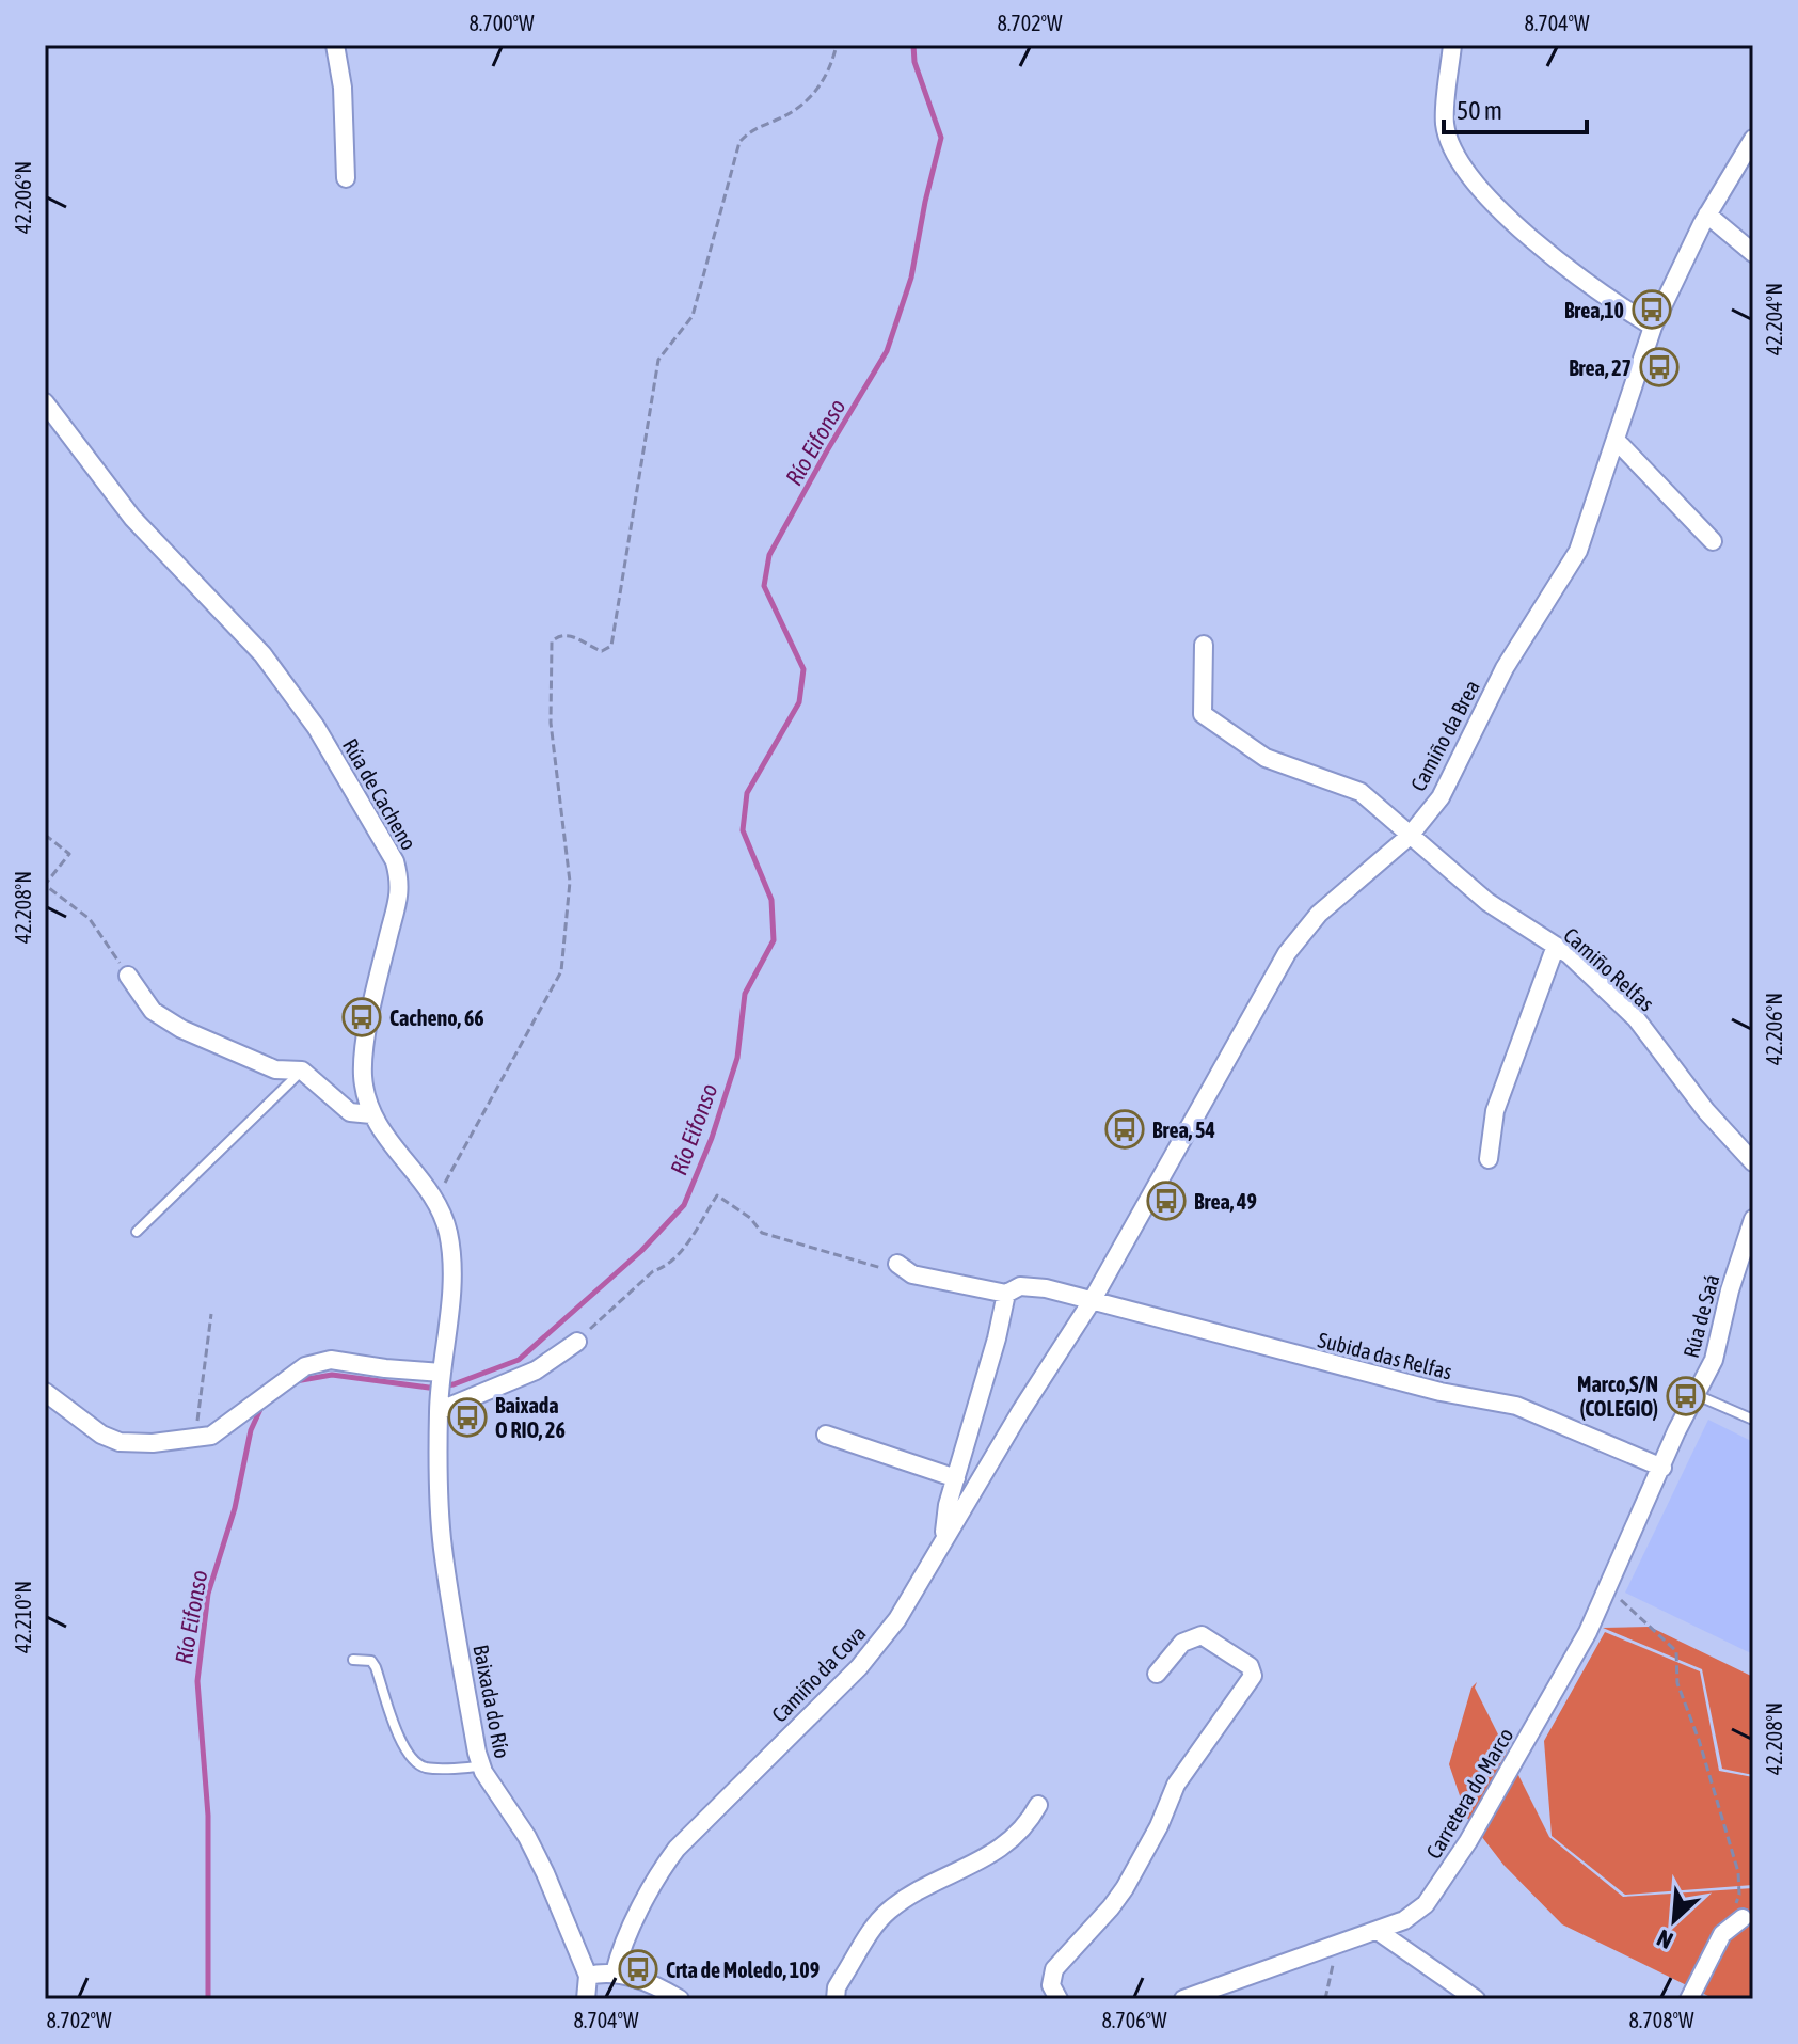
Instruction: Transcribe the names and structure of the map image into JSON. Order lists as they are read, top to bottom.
{
  "streets": {
    "street": [
      "Camiño da Brea",
      "Rúa de Cacheno",
      "Camiño Relfas",
      "Rúa de Saá",
      "Subida das Relfas",
      "Camiño da Cova",
      "Baixada do Río",
      "Carretera do Marco"
    ]
  },
  "crossings": [
    ["Camiño da Brea", "Camiño Relfas"],
    ["Camiño da Brea", "Subida das Relfas"],
    ["Camiño da Brea", "Camiño da Cova"],
    ["Rúa de Cacheno", "Baixada do Río"],
    ["Rúa de Saá", "Subida das Relfas"],
    ["Rúa de Saá", "Carretera do Marco"],
    ["Subida das Relfas", "Camiño da Cova"],
    ["Subida das Relfas", "Carretera do Marco"]
  ],
  "water": ["Río Eifonso"],
  "places": {
    "bus stop": [
      "Brea,10",
      "Brea, 27",
      "Cacheno, 66",
      "Brea, 54",
      "Brea, 49",
      "Marco,S/N (COLEGIO)",
      "Baixada O RIO, 26",
      "Crta de Moledo, 109"
    ]
  },
  "scale_bar": "50 m",
  "north": "bottom left",
  "coordinates": [
    "8.700°W",
    "8.702°W",
    "8.704°W",
    "42.206°N",
    "42.204°N",
    "42.208°N",
    "42.210°N",
    "8.706°W",
    "8.708°W"
  ]
}
